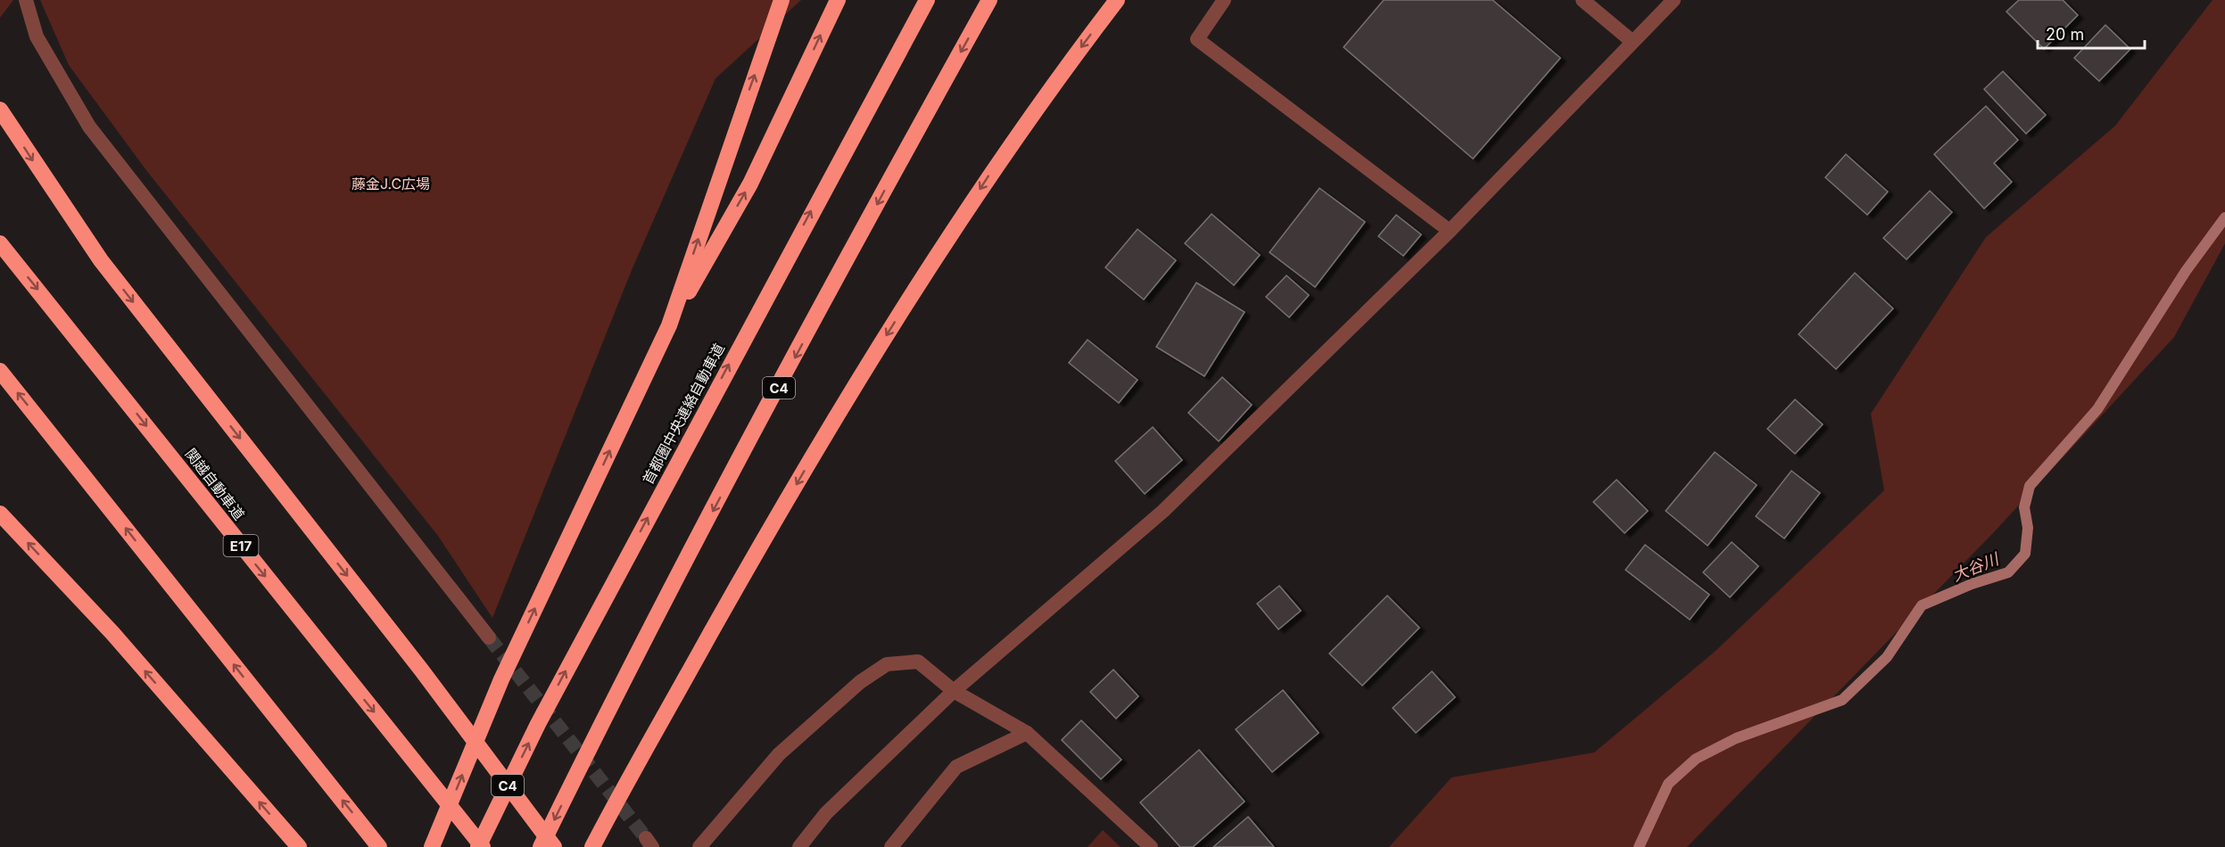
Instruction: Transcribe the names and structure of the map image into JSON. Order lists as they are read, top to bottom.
{
  "streets": {
    "highway": [
      "C4",
      "首都圏中央連絡自動車道",
      "関越自動車道",
      "E17"
    ]
  },
  "water": ["大谷川"],
  "parks": ["藤金J.C広場"],
  "scale_bar": "20 m"
}
